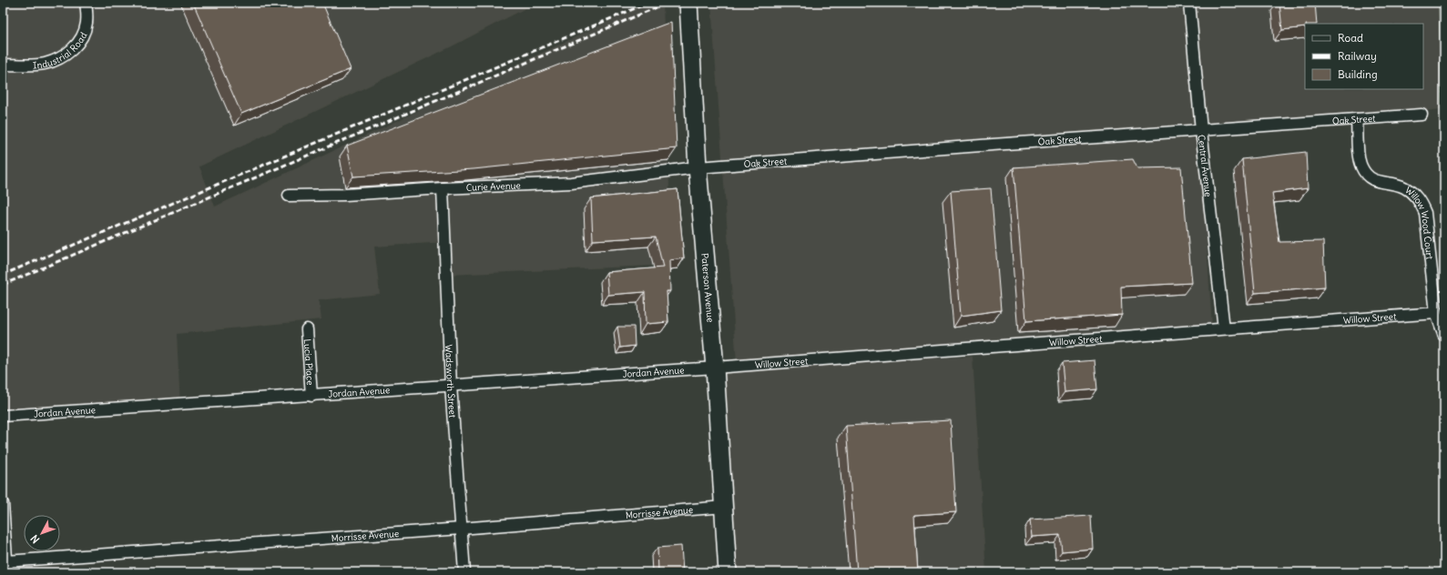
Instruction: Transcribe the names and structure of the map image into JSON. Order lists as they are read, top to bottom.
{
  "streets": {
    "main road": ["Paterson Avenue"],
    "street": [
      "Industrial Road",
      "Oak Street",
      "Central Avenue",
      "Curie Avenue",
      "Willow Wood Court",
      "Willow Street",
      "Lucia Place",
      "Jordan Avenue",
      "Wadsworth Street",
      "Morrisse Avenue"
    ]
  },
  "crossings": [
    ["Oak Street", "Central Avenue"],
    ["Oak Street", "Curie Avenue"],
    ["Oak Street", "Willow Wood Court"],
    ["Oak Street", "Paterson Avenue"],
    ["Central Avenue", "Willow Street"],
    ["Curie Avenue", "Paterson Avenue"],
    ["Curie Avenue", "Wadsworth Street"],
    ["Willow Wood Court", "Willow Street"],
    ["Paterson Avenue", "Willow Street"],
    ["Paterson Avenue", "Jordan Avenue"],
    ["Paterson Avenue", "Morrisse Avenue"],
    ["Willow Street", "Jordan Avenue"],
    ["Lucia Place", "Jordan Avenue"],
    ["Jordan Avenue", "Wadsworth Street"],
    ["Wadsworth Street", "Morrisse Avenue"]
  ],
  "legend": ["Road", "Railway", "Building"],
  "north": "bottom left"
}
